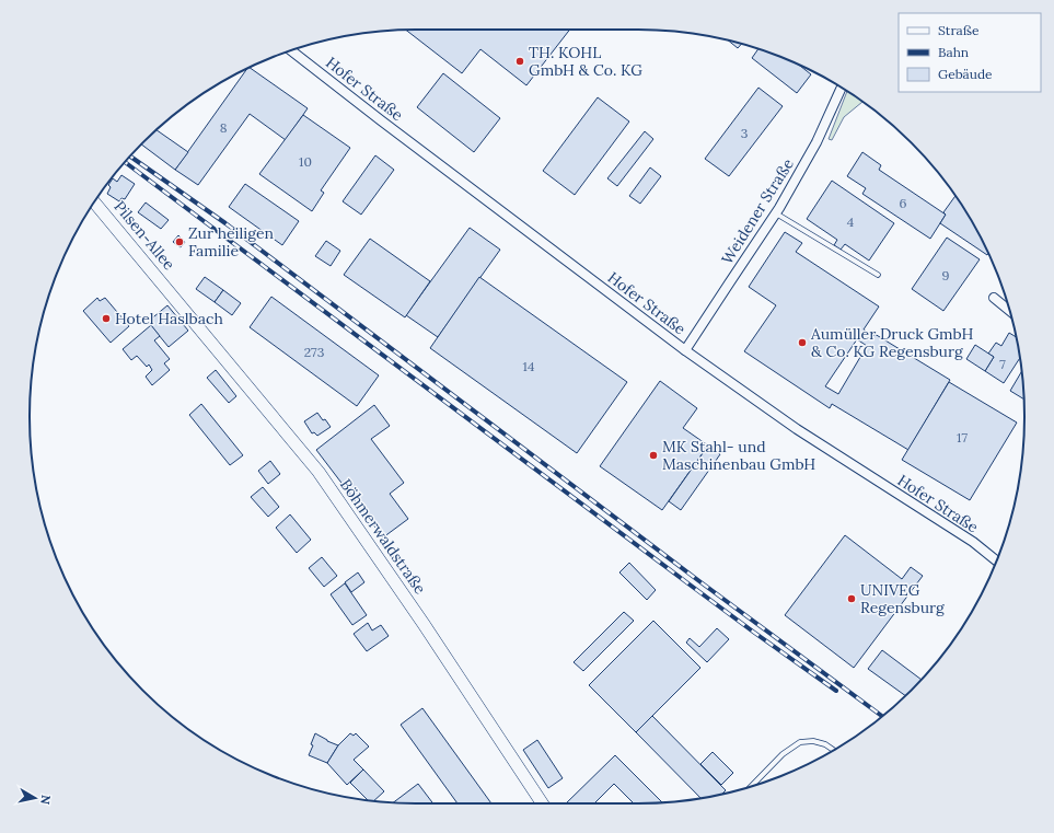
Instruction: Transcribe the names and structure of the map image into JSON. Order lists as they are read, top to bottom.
{
  "streets": {
    "street": [
      "Hofer Straße",
      "Weidener Straße",
      "Pilsen-Allee",
      "Böhmerwaldstraße"
    ]
  },
  "crossings": [
    ["Hofer Straße", "Weidener Straße"],
    ["Pilsen-Allee", "Böhmerwaldstraße"]
  ],
  "places": [
    "TH. KOHL GmbH & Co. KG",
    "Zur heiligen Familie",
    "Hotel Haslbach",
    "Aumüller Druck GmbH & Co. KG Regensburg",
    "MK Stahl- und Maschinenbau GmbH",
    "UNIVEG Regensburg"
  ],
  "house_numbers": [
    "8",
    "3",
    "10",
    "6",
    "4",
    "9",
    "273",
    "7",
    "14",
    "17"
  ],
  "legend": ["Straße", "Bahn", "Gebäude"],
  "north": "right"
}
